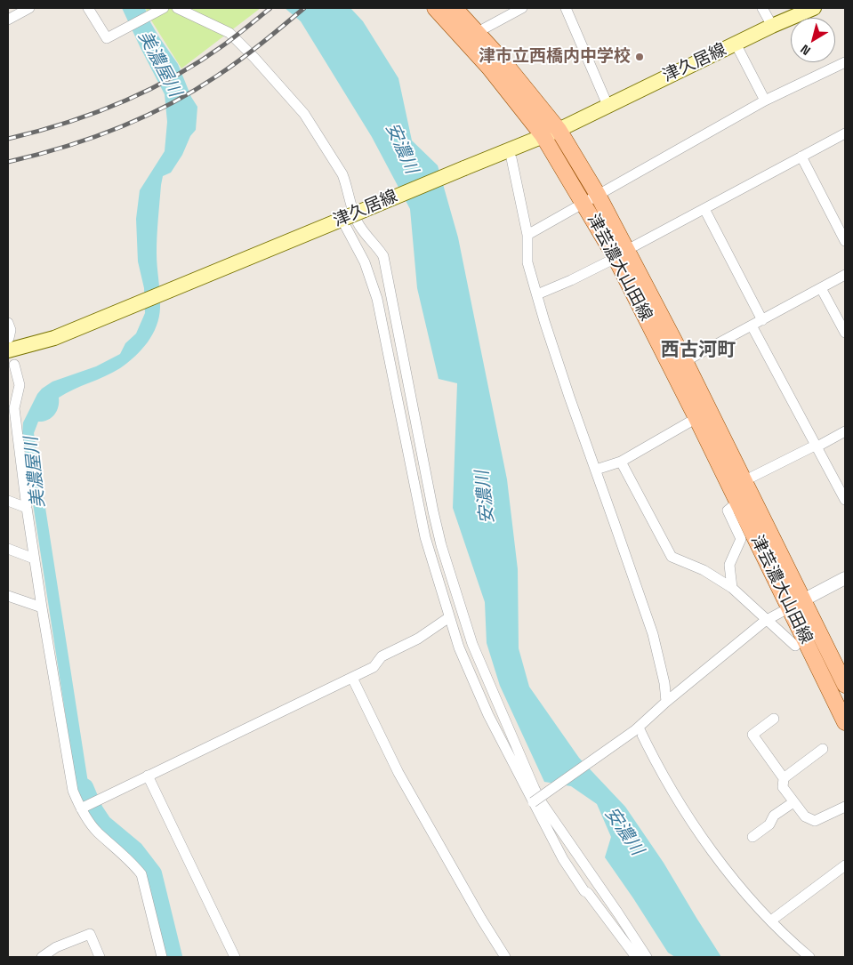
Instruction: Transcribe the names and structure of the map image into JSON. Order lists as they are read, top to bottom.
{
  "streets": {
    "main road": ["津久居線", "津芸濃大山田線"]
  },
  "crossings": [
    ["津久居線", "津芸濃大山田線"]
  ],
  "districts": ["西古河町"],
  "water": ["美濃屋川", "安濃川"],
  "places": ["津市立西橋内中学校"],
  "north": "bottom left"
}
